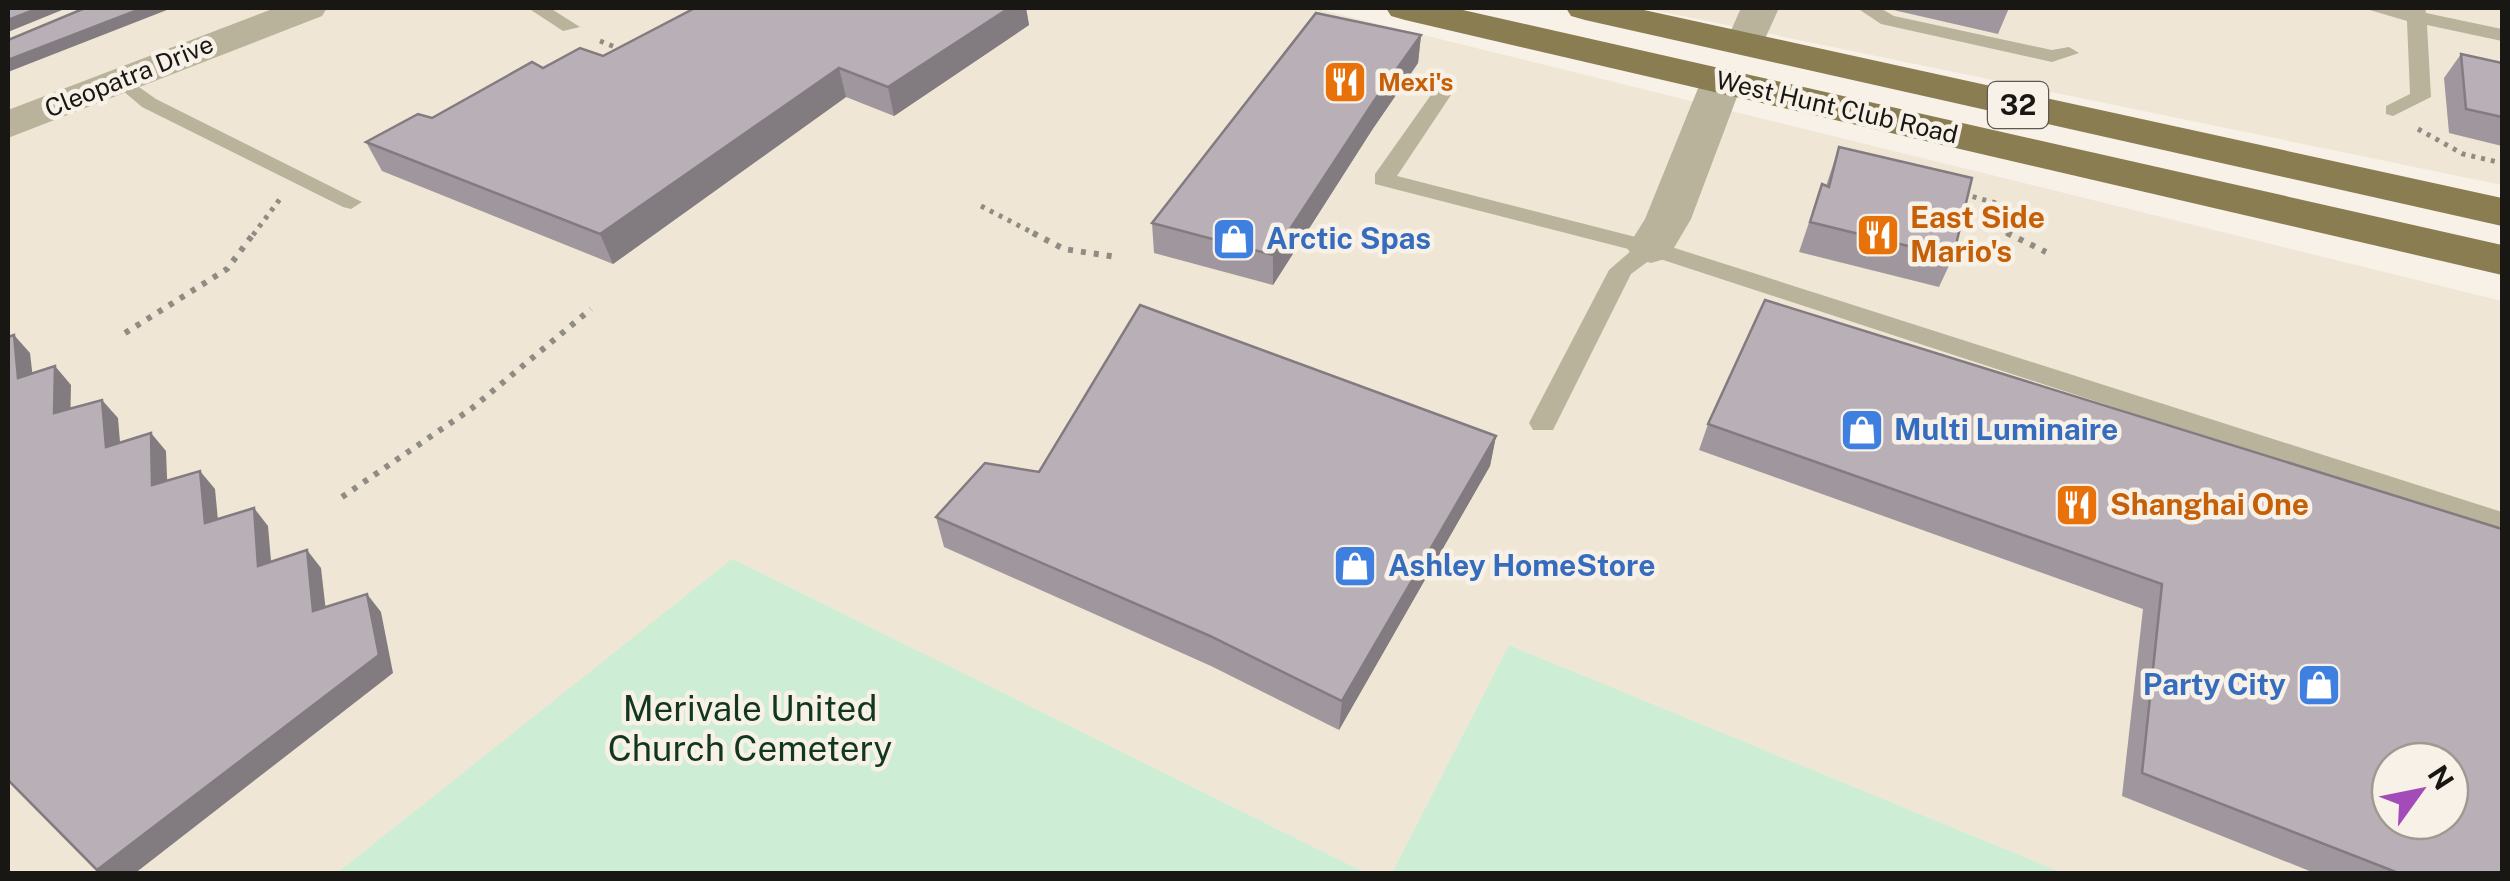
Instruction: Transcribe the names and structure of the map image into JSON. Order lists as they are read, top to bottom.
{
  "streets": {
    "main road": ["32", "West Hunt Club Road"],
    "street": ["Cleopatra Drive"]
  },
  "parks": ["Merivale United Church Cemetery"],
  "places": {
    "restaurant": ["Mexi's", "East Side Mario's", "Shanghai One"],
    "shop": [
      "Arctic Spas",
      "Multi Luminaire",
      "Ashley HomeStore",
      "Party City"
    ]
  },
  "north": "top right"
}
